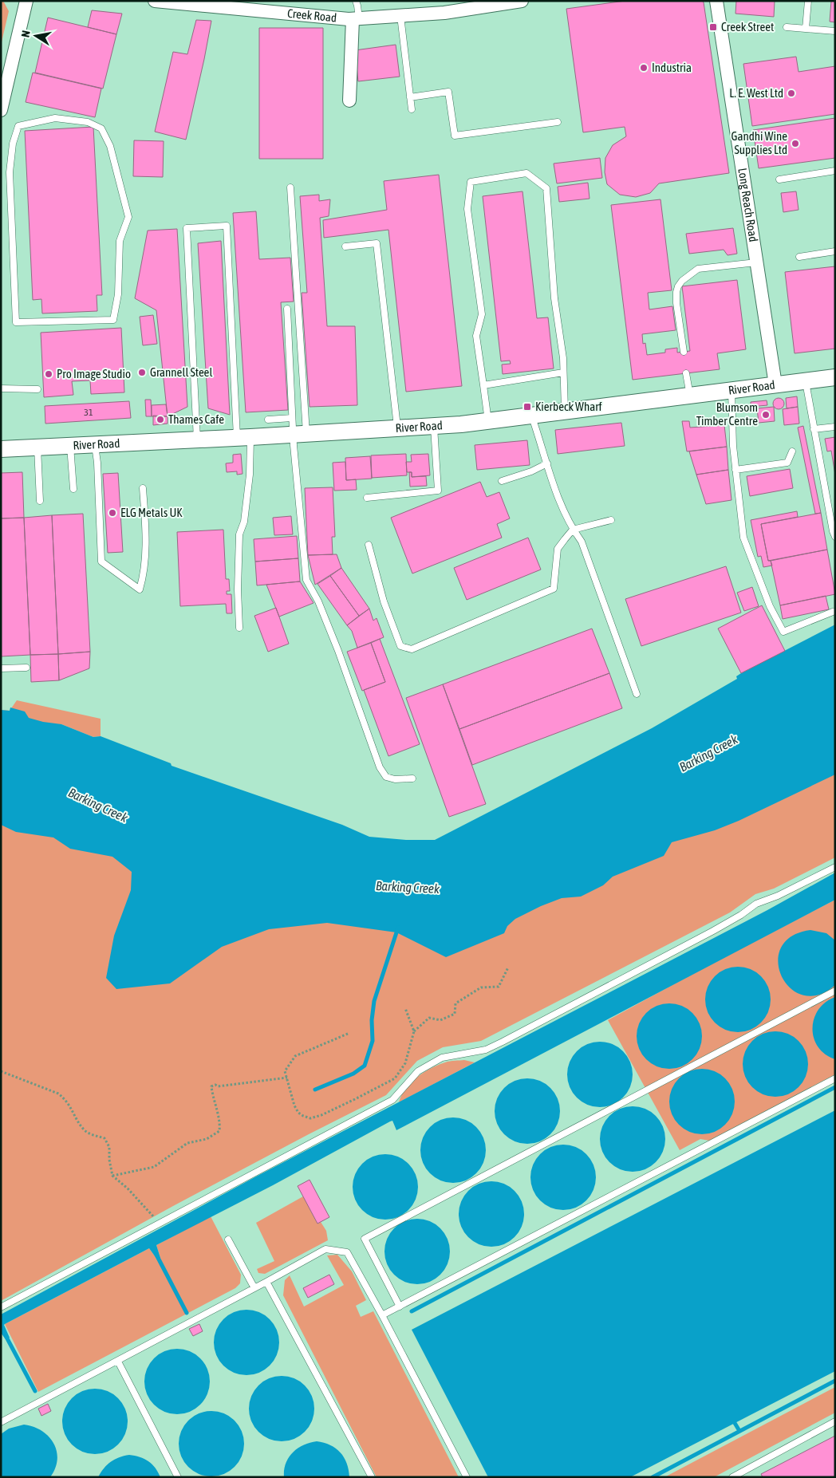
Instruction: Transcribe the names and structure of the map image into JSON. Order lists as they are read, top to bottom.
{
  "streets": {
    "street": ["Creek Road", "Long Reach Road", "River Road"]
  },
  "crossings": [
    ["Long Reach Road", "River Road"]
  ],
  "water": ["Barking Creek"],
  "places": {
    "transit": ["Creek Street", "Kierbeck Wharf"],
    "other": [
      "Industria",
      "L. E. West Ltd",
      "Gandhi Wine Supplies Ltd",
      "Grannell Steel",
      "Pro Image Studio",
      "Blumsom Timber Centre",
      "Thames Cafe",
      "ELG Metals UK"
    ]
  },
  "house_numbers": ["31"],
  "north": "left"
}
